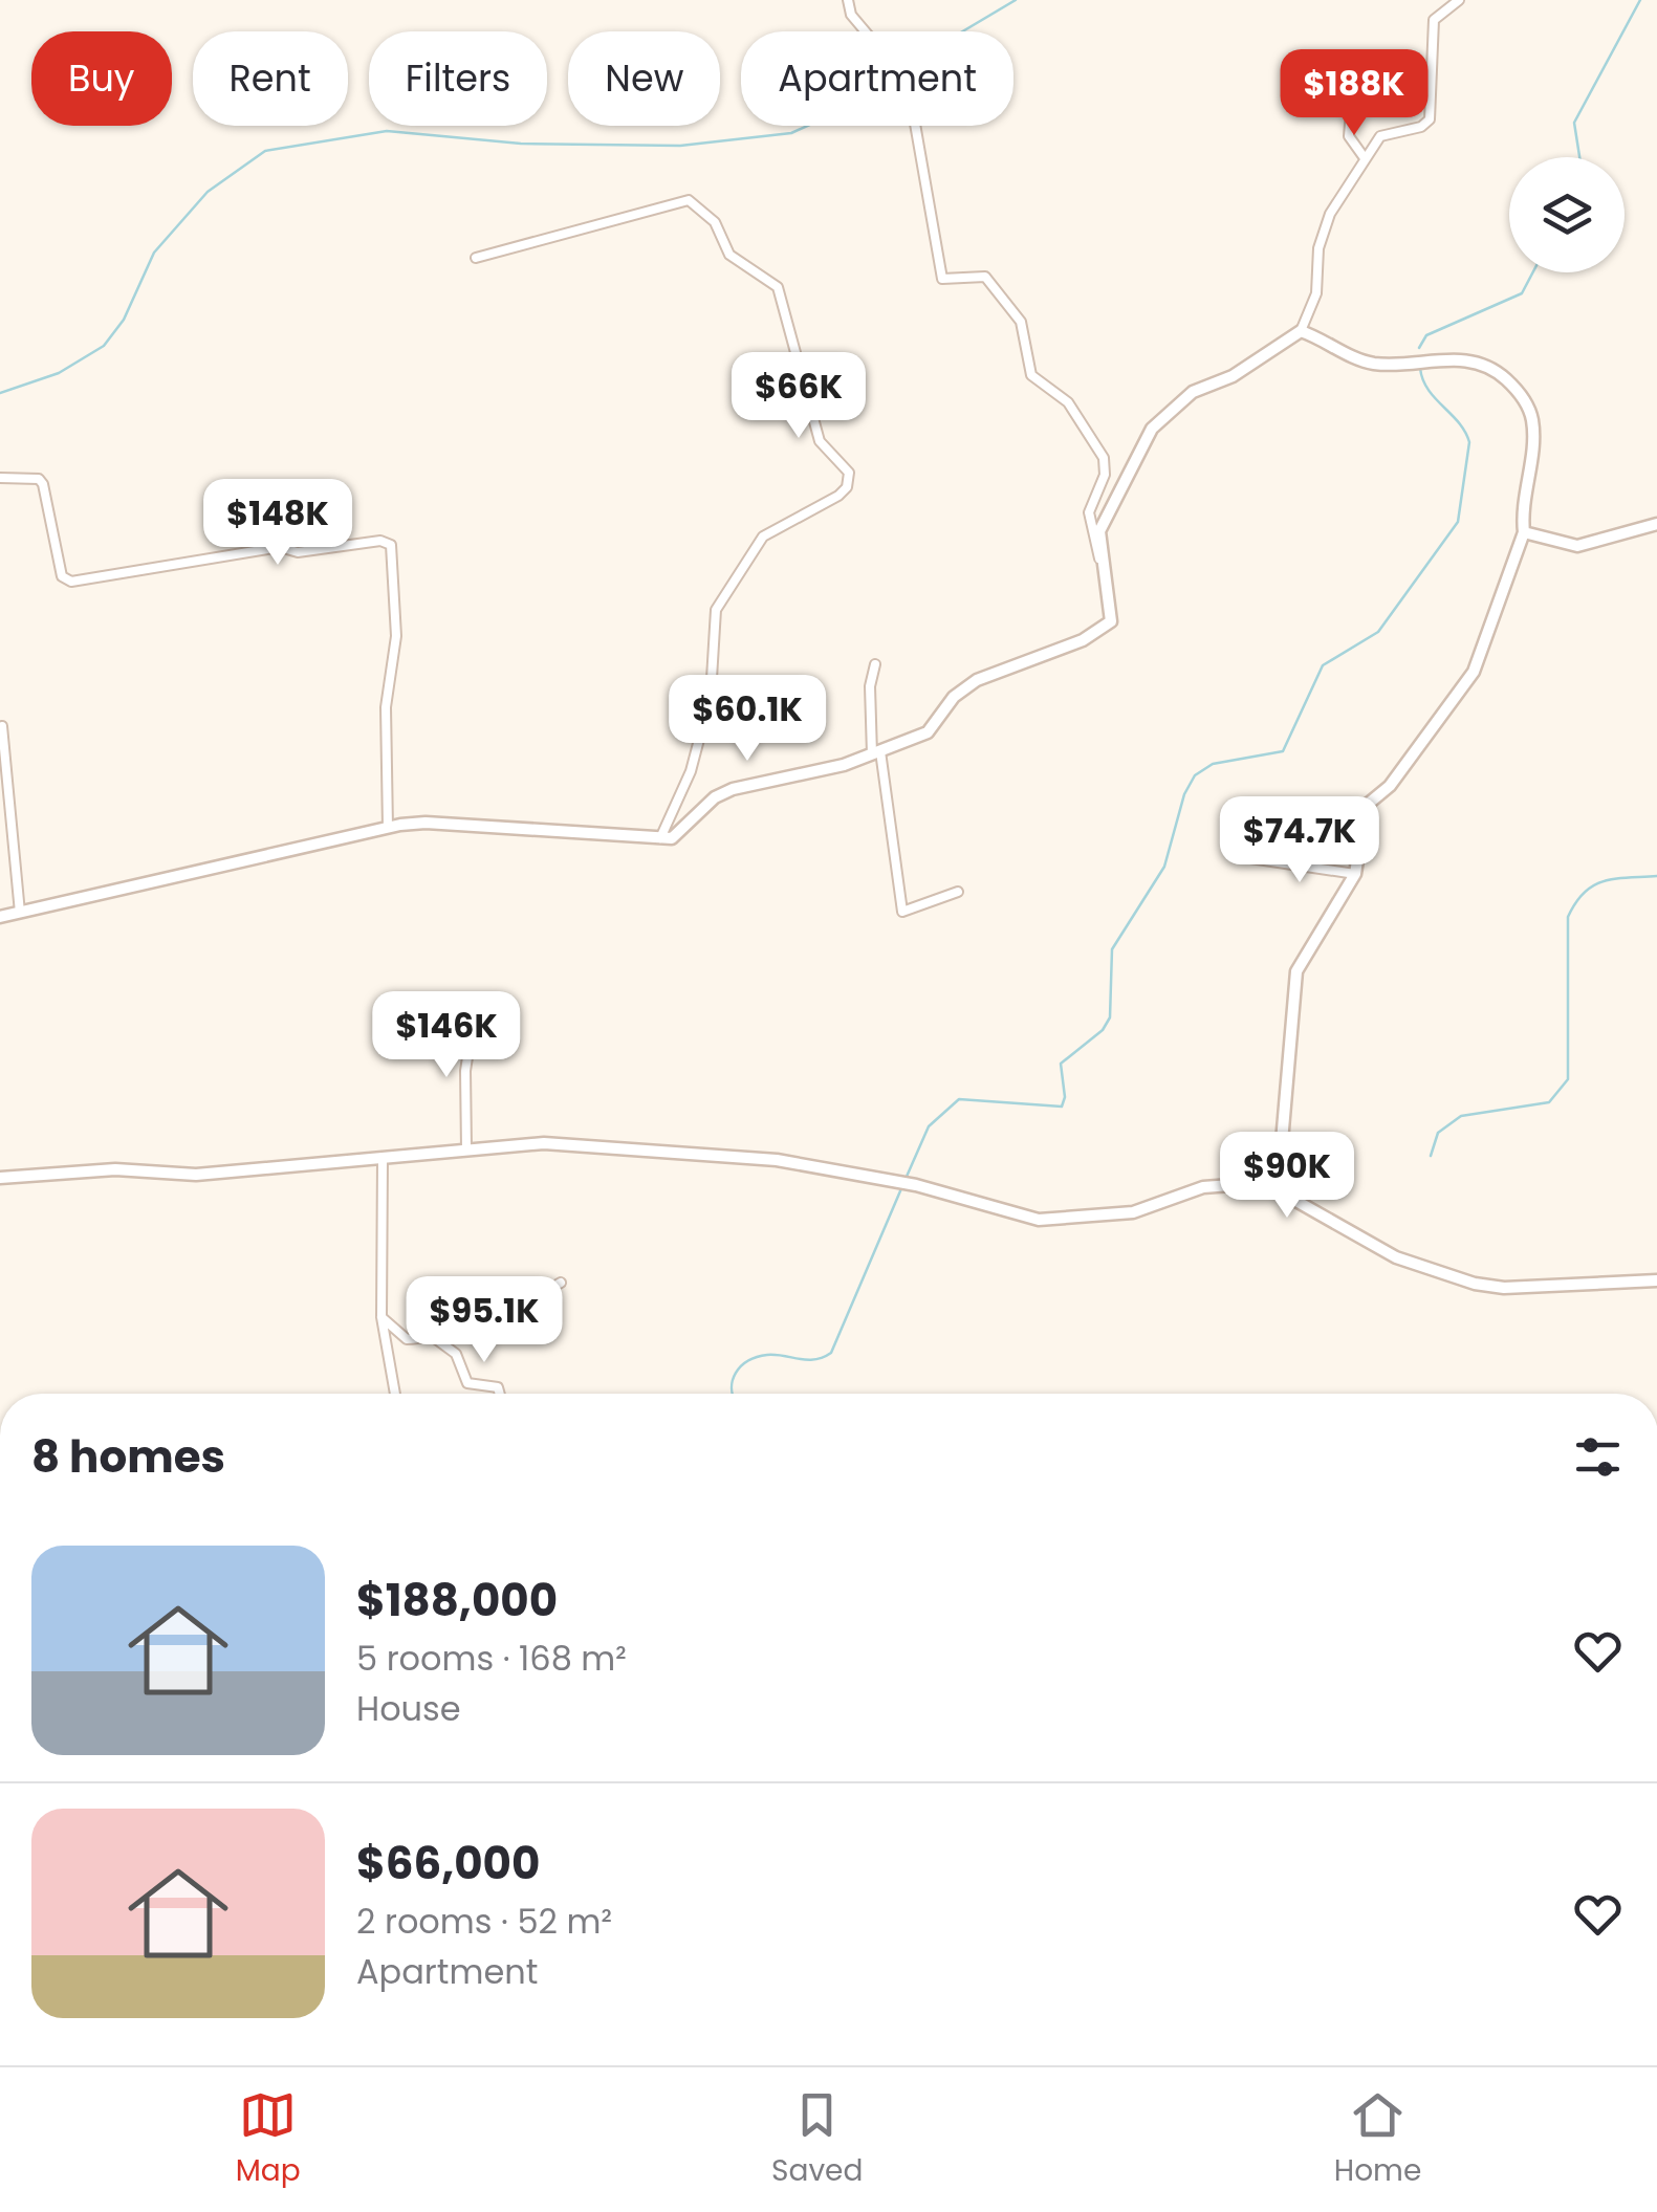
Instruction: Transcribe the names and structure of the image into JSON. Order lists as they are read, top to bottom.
{
  "page": {
    "chip": [
      "Buy",
      "Rent",
      "Filters",
      "New",
      "Apartment"
    ],
    "price": [
      "$188K",
      "$66K",
      "$148K",
      "$60.1K",
      "$74.7K",
      "$146K",
      "$90K",
      "$95.1K"
    ],
    "heading": "8 homes",
    "list": [
      {
        "name": "$188,000",
        "note": "5 rooms · 168 m² · House"
      },
      {
        "name": "$66,000",
        "note": "2 rooms · 52 m² · Apartment"
      }
    ],
    "tabs": ["Map", "Saved", "Home"]
  }
}
